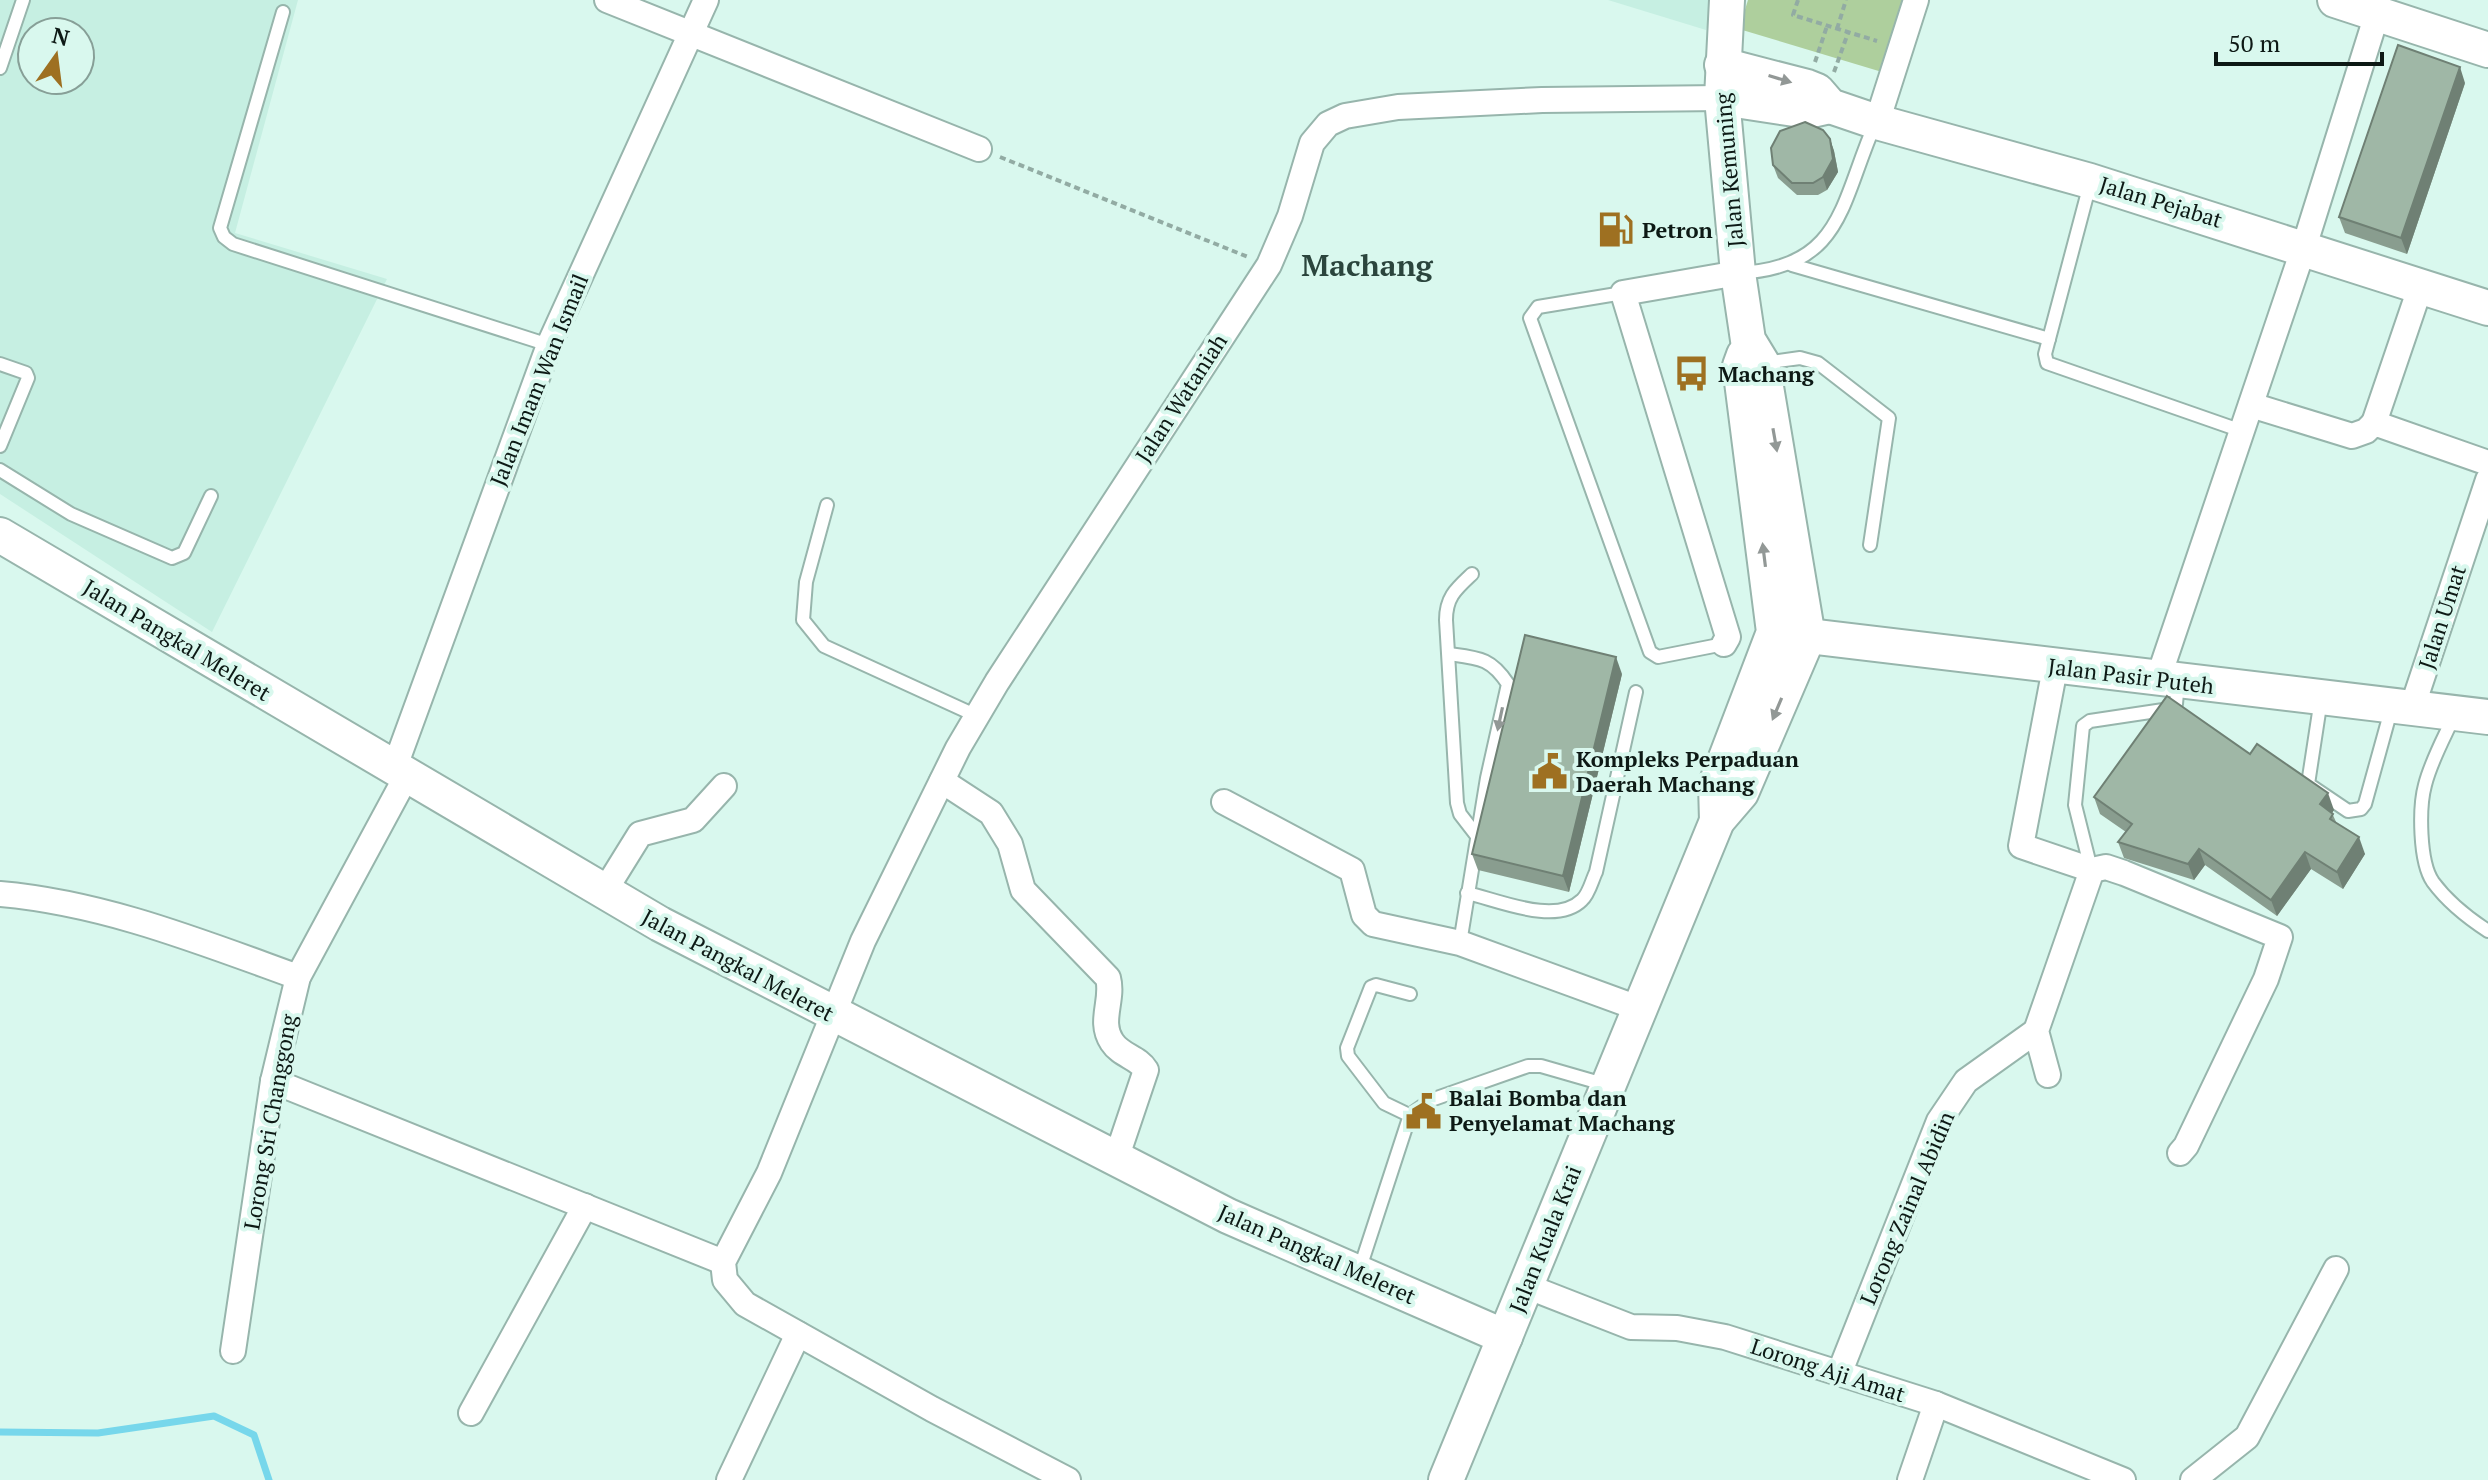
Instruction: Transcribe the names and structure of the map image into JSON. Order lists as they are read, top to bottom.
{
  "streets": {
    "main road": [
      "Jalan Kemuning",
      "Jalan Pejabat",
      "Jalan Pangkal Meleret",
      "Jalan Pasir Puteh",
      "Jalan Kuala Krai"
    ],
    "street": [
      "Jalan Imam Wan Ismail",
      "Jalan Wataniah",
      "Jalan Umat",
      "Lorong Sri Changgong",
      "Lorong Zainal Abidin",
      "Lorong Aji Amat"
    ]
  },
  "crossings": [
    ["Jalan Kemuning", "Jalan Pejabat"],
    ["Jalan Kemuning", "Jalan Wataniah"],
    ["Jalan Kemuning", "Jalan Pasir Puteh"],
    ["Jalan Kemuning", "Jalan Kuala Krai"],
    ["Jalan Pejabat", "Jalan Wataniah"],
    ["Jalan Imam Wan Ismail", "Jalan Pangkal Meleret"],
    ["Jalan Imam Wan Ismail", "Lorong Sri Changgong"],
    ["Jalan Wataniah", "Jalan Pangkal Meleret"],
    ["Jalan Umat", "Jalan Pasir Puteh"],
    ["Jalan Pangkal Meleret", "Lorong Sri Changgong"],
    ["Jalan Pangkal Meleret", "Jalan Kuala Krai"],
    ["Jalan Pasir Puteh", "Jalan Kuala Krai"],
    ["Lorong Zainal Abidin", "Lorong Aji Amat"],
    ["Jalan Kuala Krai", "Lorong Aji Amat"]
  ],
  "districts": ["Machang"],
  "places": {
    "fuel station": ["Petron"],
    "bus stop": ["Machang"],
    "public building": ["Kompleks Perpaduan Daerah Machang", "Balai Bomba dan Penyelamat Machang"]
  },
  "scale_bar": "50 m",
  "north": "top"
}
